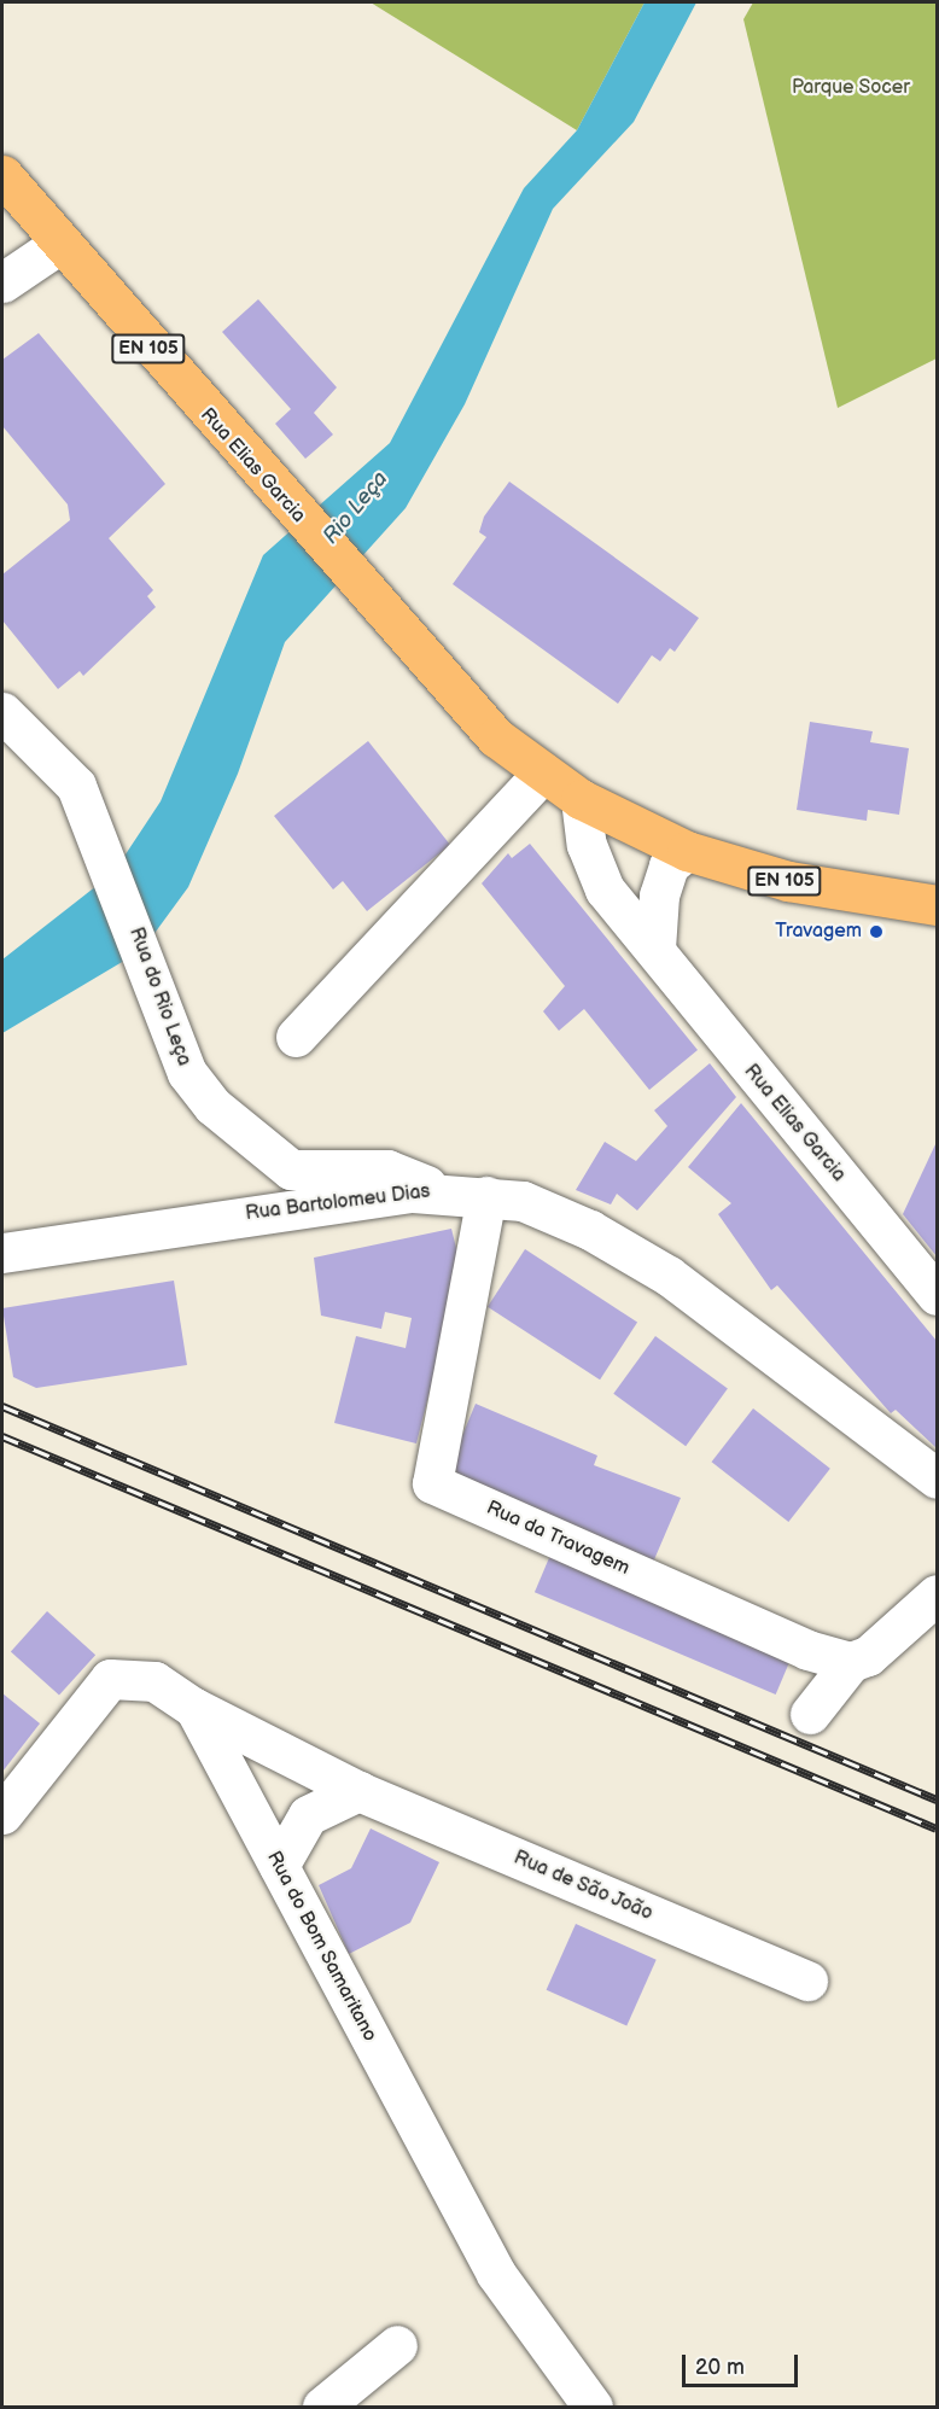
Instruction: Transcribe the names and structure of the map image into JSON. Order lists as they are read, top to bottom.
{
  "streets": {
    "main road": ["EN 105", "Rua Elias Garcia"],
    "street": [
      "Rua do Rio Leça",
      "Rua Bartolomeu Dias",
      "Rua da Travagem",
      "Rua de São João",
      "Rua do Bom Samaritano"
    ]
  },
  "crossings": [
    ["EN 105", "Rua Elias Garcia"],
    ["Rua do Rio Leça", "Rua Bartolomeu Dias"],
    ["Rua Bartolomeu Dias", "Rua da Travagem"],
    ["Rua de São João", "Rua do Bom Samaritano"]
  ],
  "water": ["Rio Leça"],
  "parks": ["Parque Socer"],
  "places": ["Travagem"],
  "scale_bar": "20 m"
}
